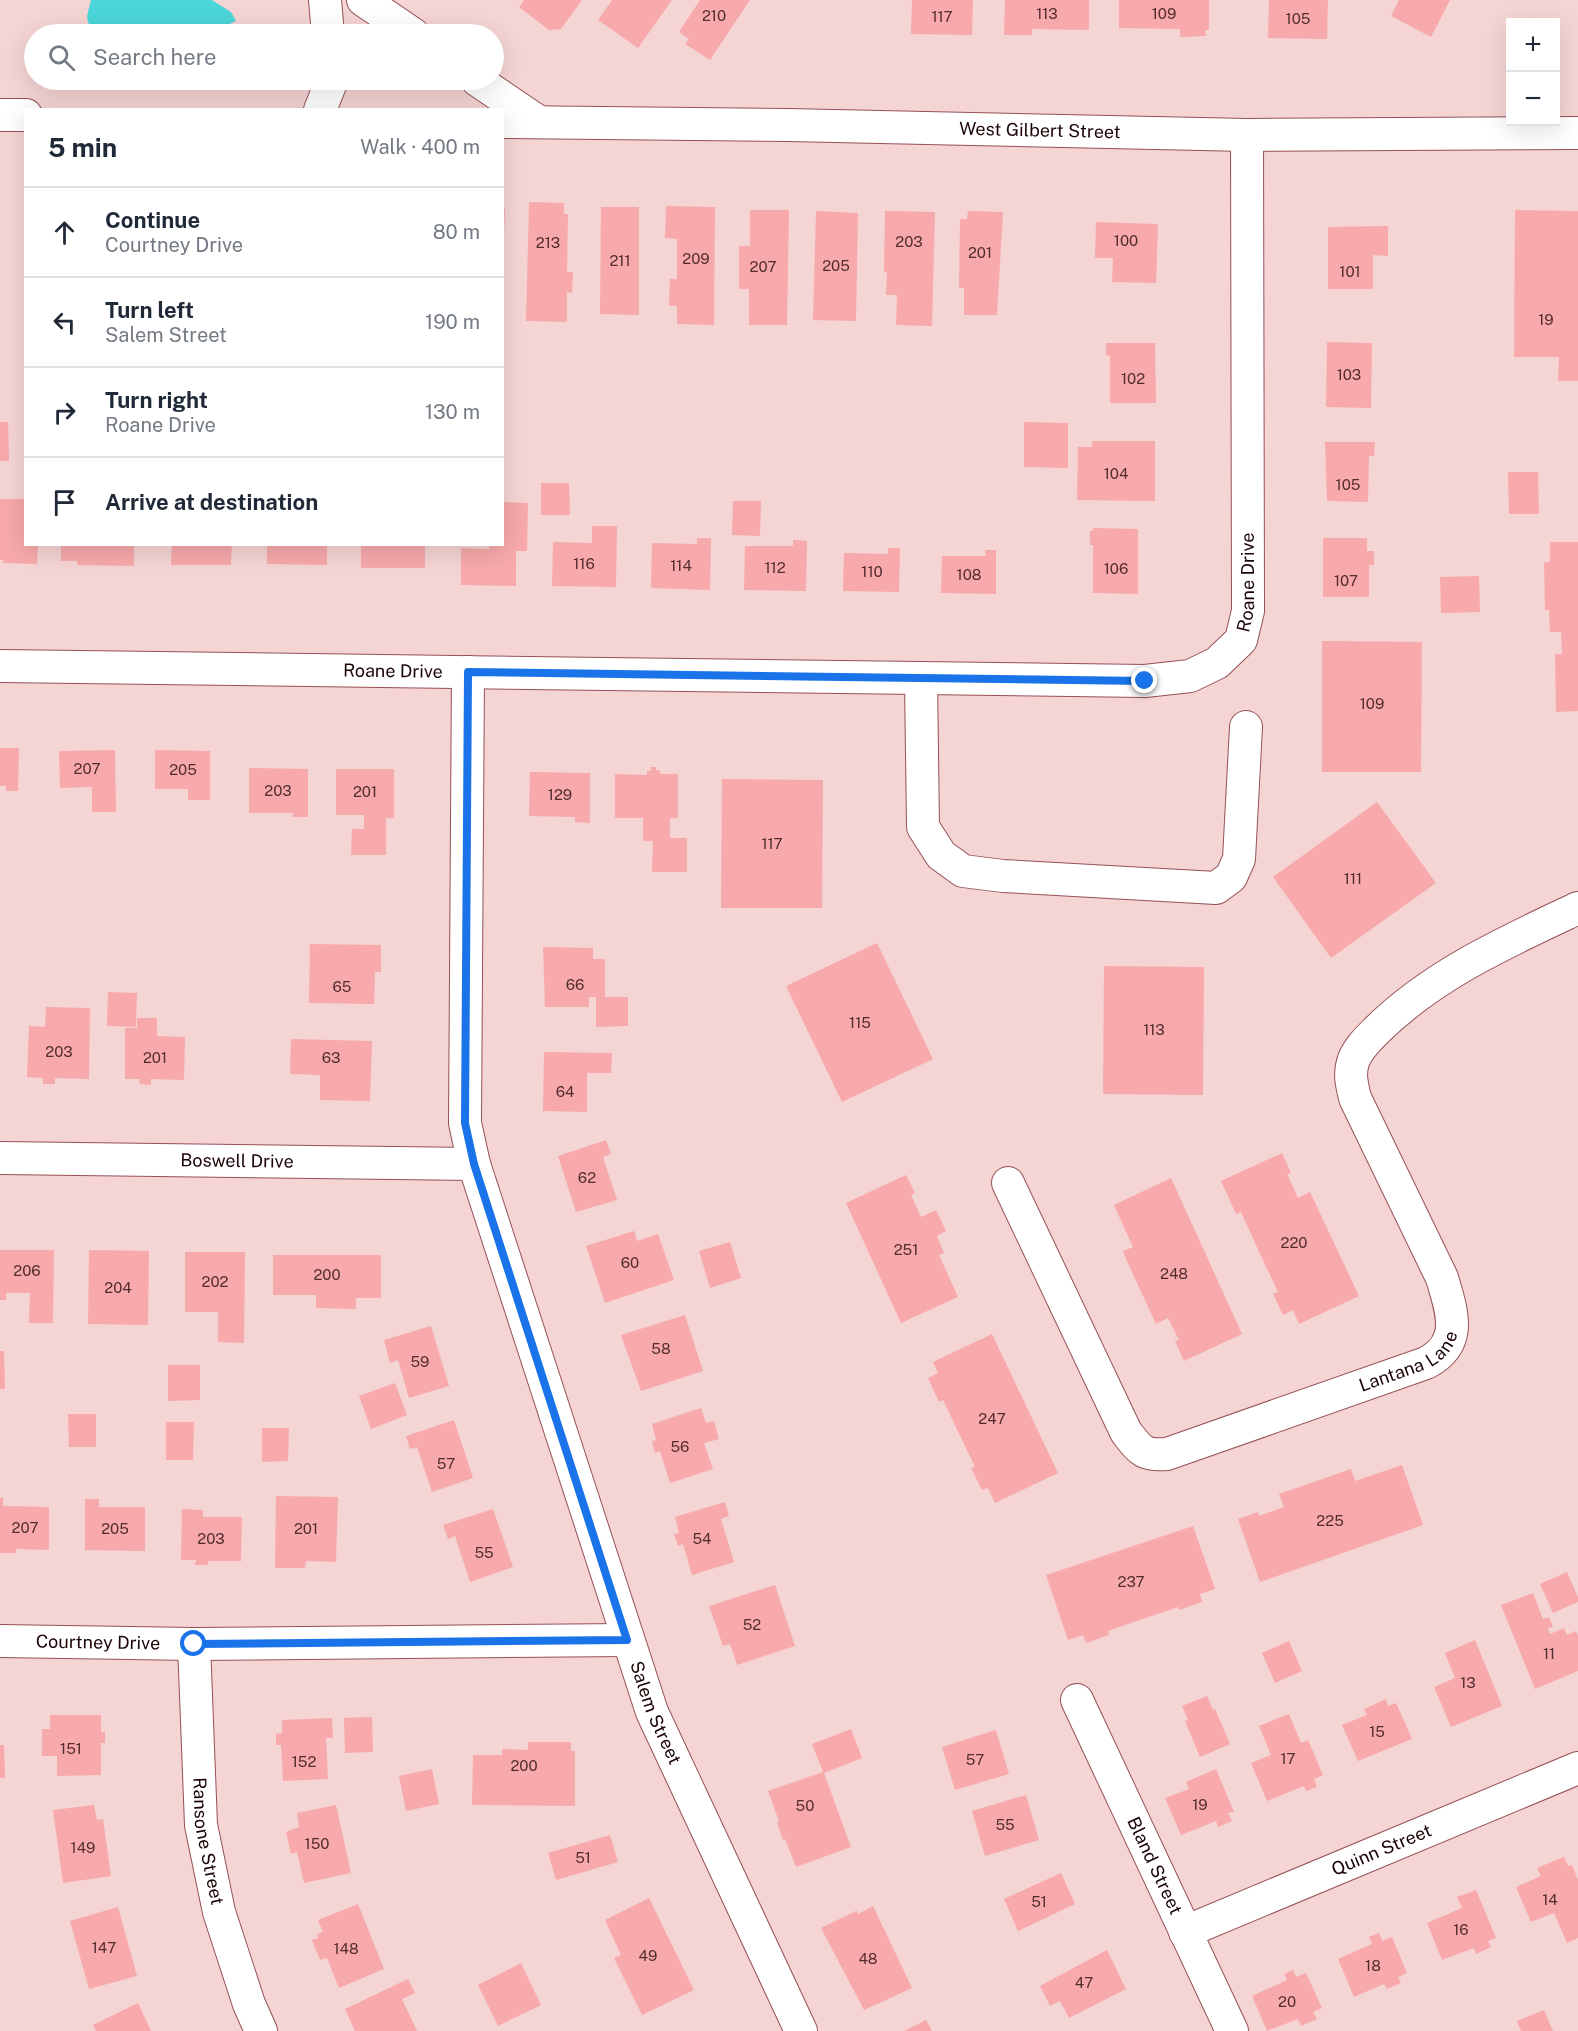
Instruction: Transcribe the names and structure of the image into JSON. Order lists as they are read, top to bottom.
{
  "streets": {
    "street": [
      "West Gilbert Street",
      "Roane Drive",
      "Boswell Drive",
      "Lantana Lane",
      "Courtney Drive",
      "Salem Street",
      "Ransone Street",
      "Quinn Street",
      "Bland Street"
    ]
  },
  "crossings": [
    ["West Gilbert Street", "Roane Drive"],
    ["Roane Drive", "Salem Street"],
    ["Boswell Drive", "Salem Street"],
    ["Courtney Drive", "Salem Street"],
    ["Courtney Drive", "Ransone Street"],
    ["Quinn Street", "Bland Street"]
  ],
  "house_numbers": [
    "113",
    "109",
    "210",
    "117",
    "105",
    "100",
    "203",
    "213",
    "201",
    "209",
    "211",
    "205",
    "207",
    "101",
    "19",
    "103",
    "102",
    "104",
    "105",
    "116",
    "114",
    "112",
    "106",
    "110",
    "108",
    "107",
    "109",
    "207",
    "205",
    "203",
    "201",
    "129",
    "117",
    "111",
    "66",
    "65",
    "115",
    "113",
    "203",
    "201",
    "63",
    "64",
    "62",
    "220",
    "251",
    "60",
    "206",
    "248",
    "200",
    "202",
    "204",
    "58",
    "59",
    "247",
    "56",
    "57",
    "225",
    "207",
    "205",
    "201",
    "203",
    "54",
    "55",
    "237",
    "52",
    "11",
    "13",
    "15",
    "151",
    "17",
    "57",
    "152",
    "200",
    "19",
    "50",
    "55",
    "150",
    "149",
    "51",
    "14",
    "51",
    "16",
    "147",
    "148",
    "49",
    "48",
    "18",
    "47",
    "20"
  ],
  "page": {
    "map_buttons": ["+", "−"],
    "search": "Search here",
    "heading": ["5 min", "Walk · 400 m"],
    "list": [
      ["Continue", "Courtney Drive", "80 m"],
      ["Turn left", "Salem Street", "190 m"],
      ["Turn right", "Roane Drive", "130 m"],
      "Arrive at destination"
    ]
  }
}
